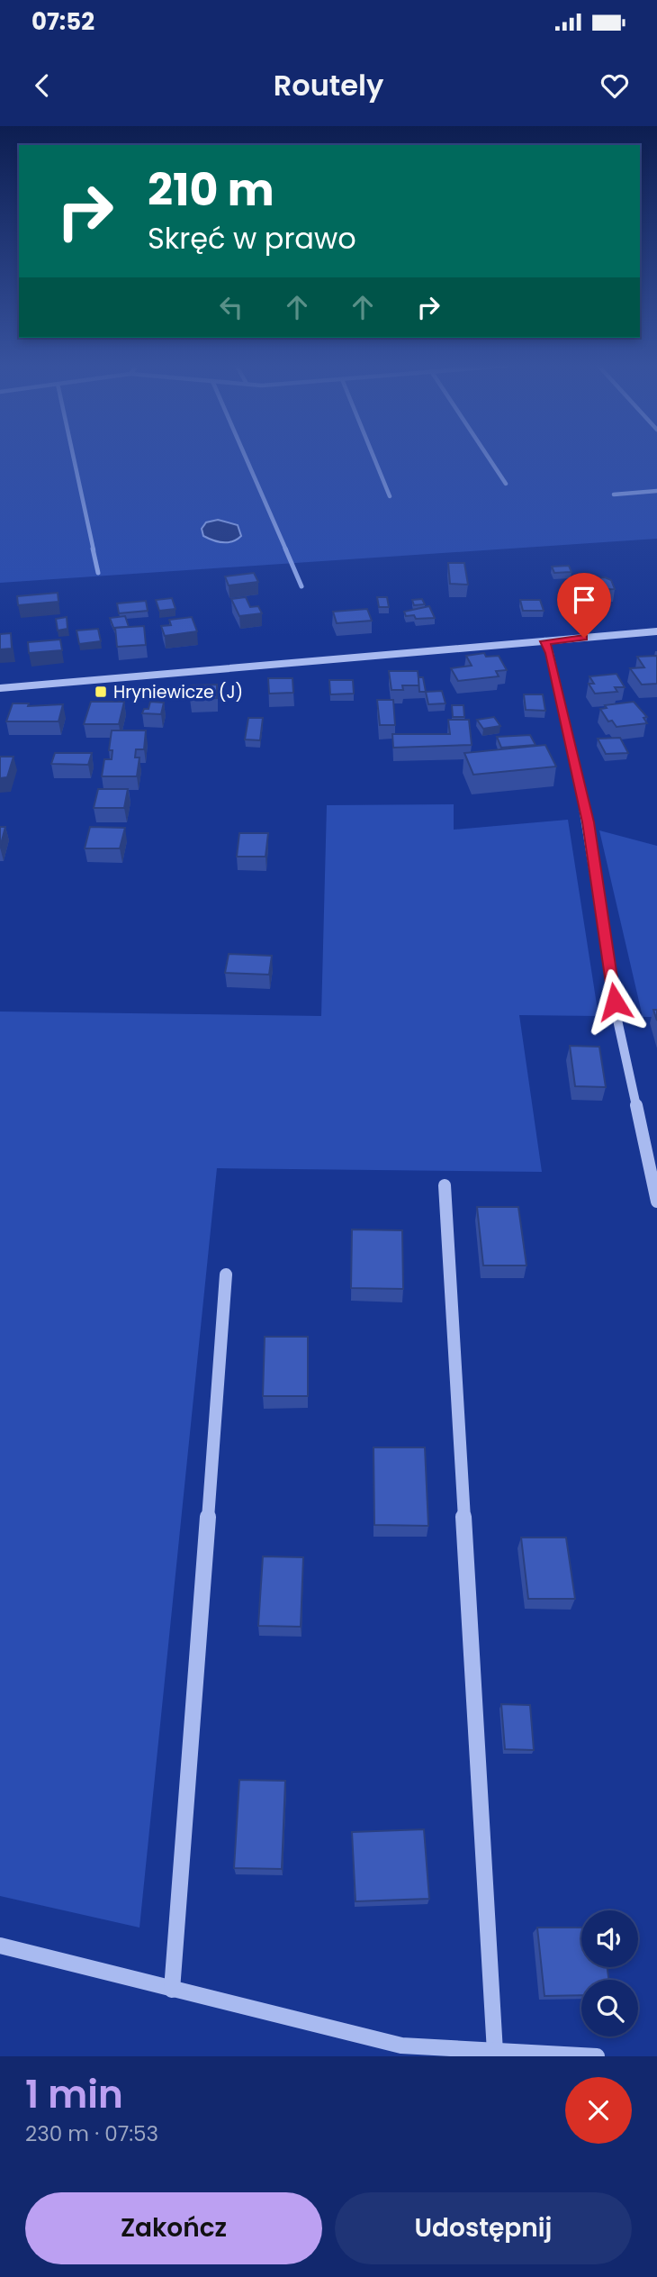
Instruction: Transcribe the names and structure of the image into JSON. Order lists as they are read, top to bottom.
{
  "places": {
    "transit": ["Hryniewicze (J)"]
  },
  "page": {
    "status": "07:52",
    "header": "Routely",
    "turn": ["210 m", "Skręć w prawo"],
    "heading": ["1 min", "230 m · 07:53"],
    "buttons": ["Zakończ", "Udostępnij"]
  }
}
